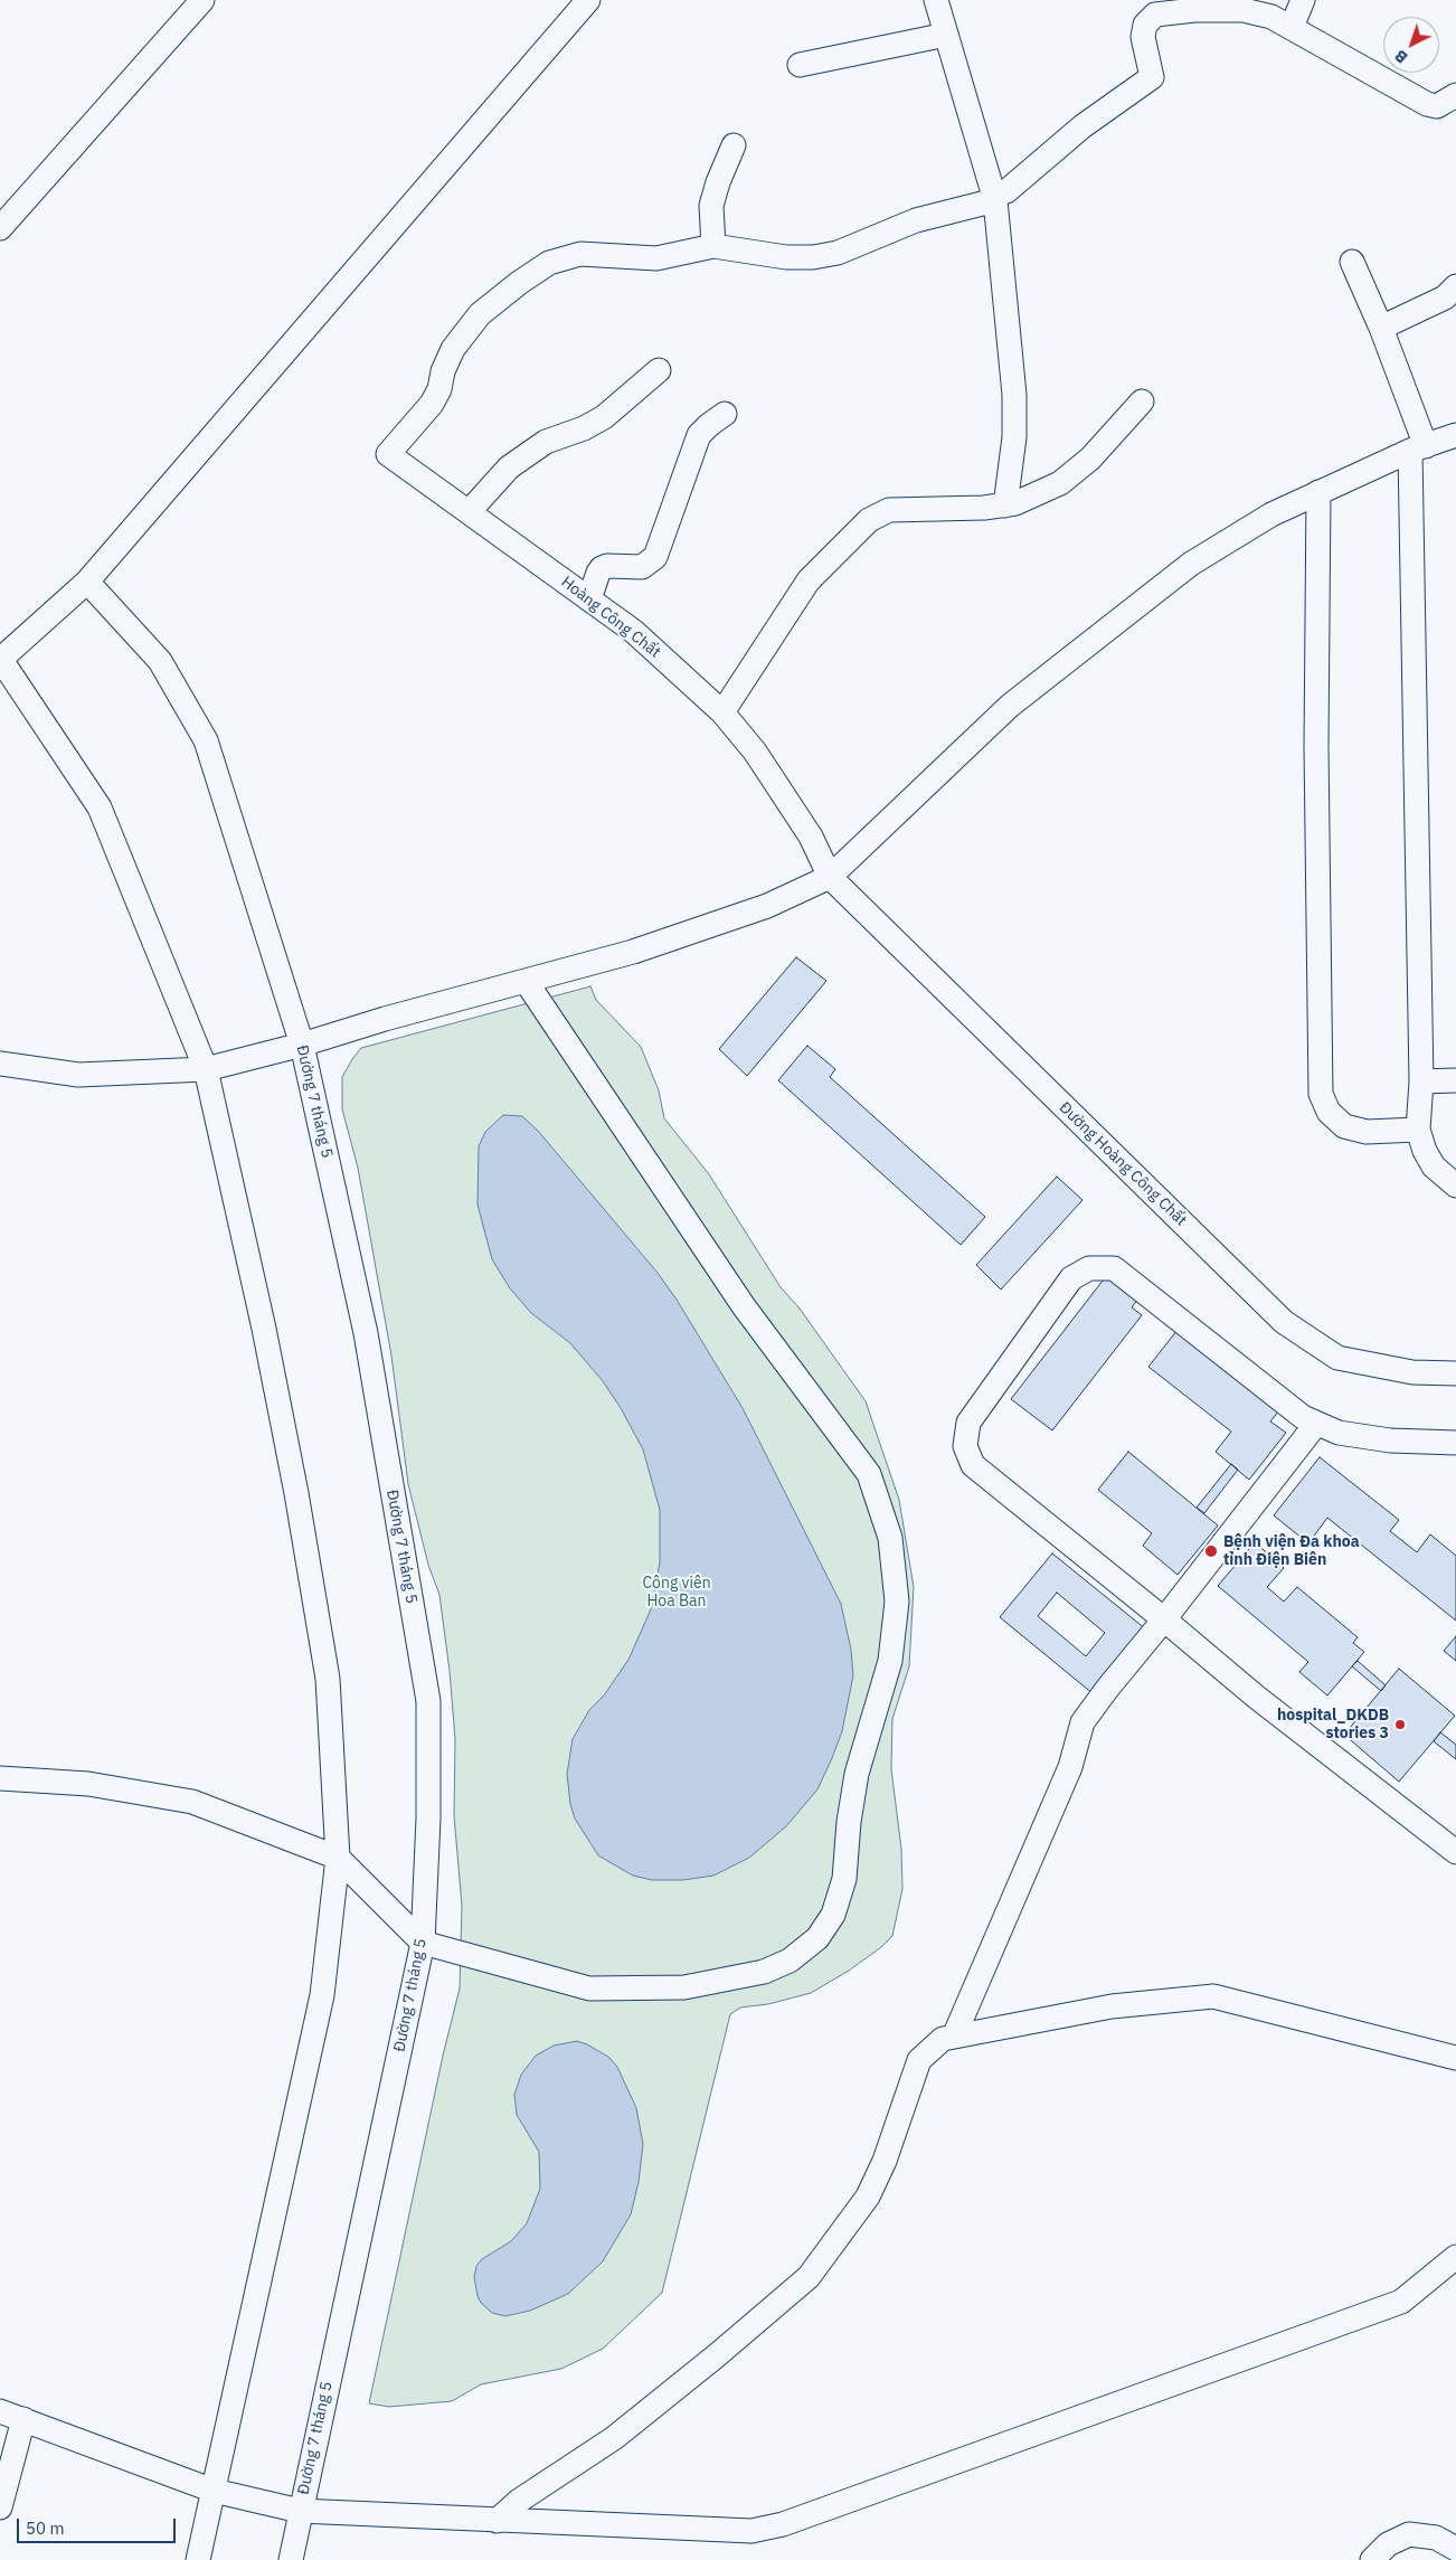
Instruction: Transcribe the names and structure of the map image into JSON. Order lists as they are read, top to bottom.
{
  "streets": {
    "street": ["Hoàng Công Chất", "Đường 7 tháng 5", "Đường Hoàng Công Chất"]
  },
  "crossings": [
    ["Hoàng Công Chất", "Đường Hoàng Công Chất"]
  ],
  "parks": ["Công viên Hoa Ban"],
  "places": ["Bệnh viện Đa khoa tỉnh Điện Biên", "hospital_DKDB stories 3"],
  "scale_bar": "50 m",
  "north": "bottom left"
}
